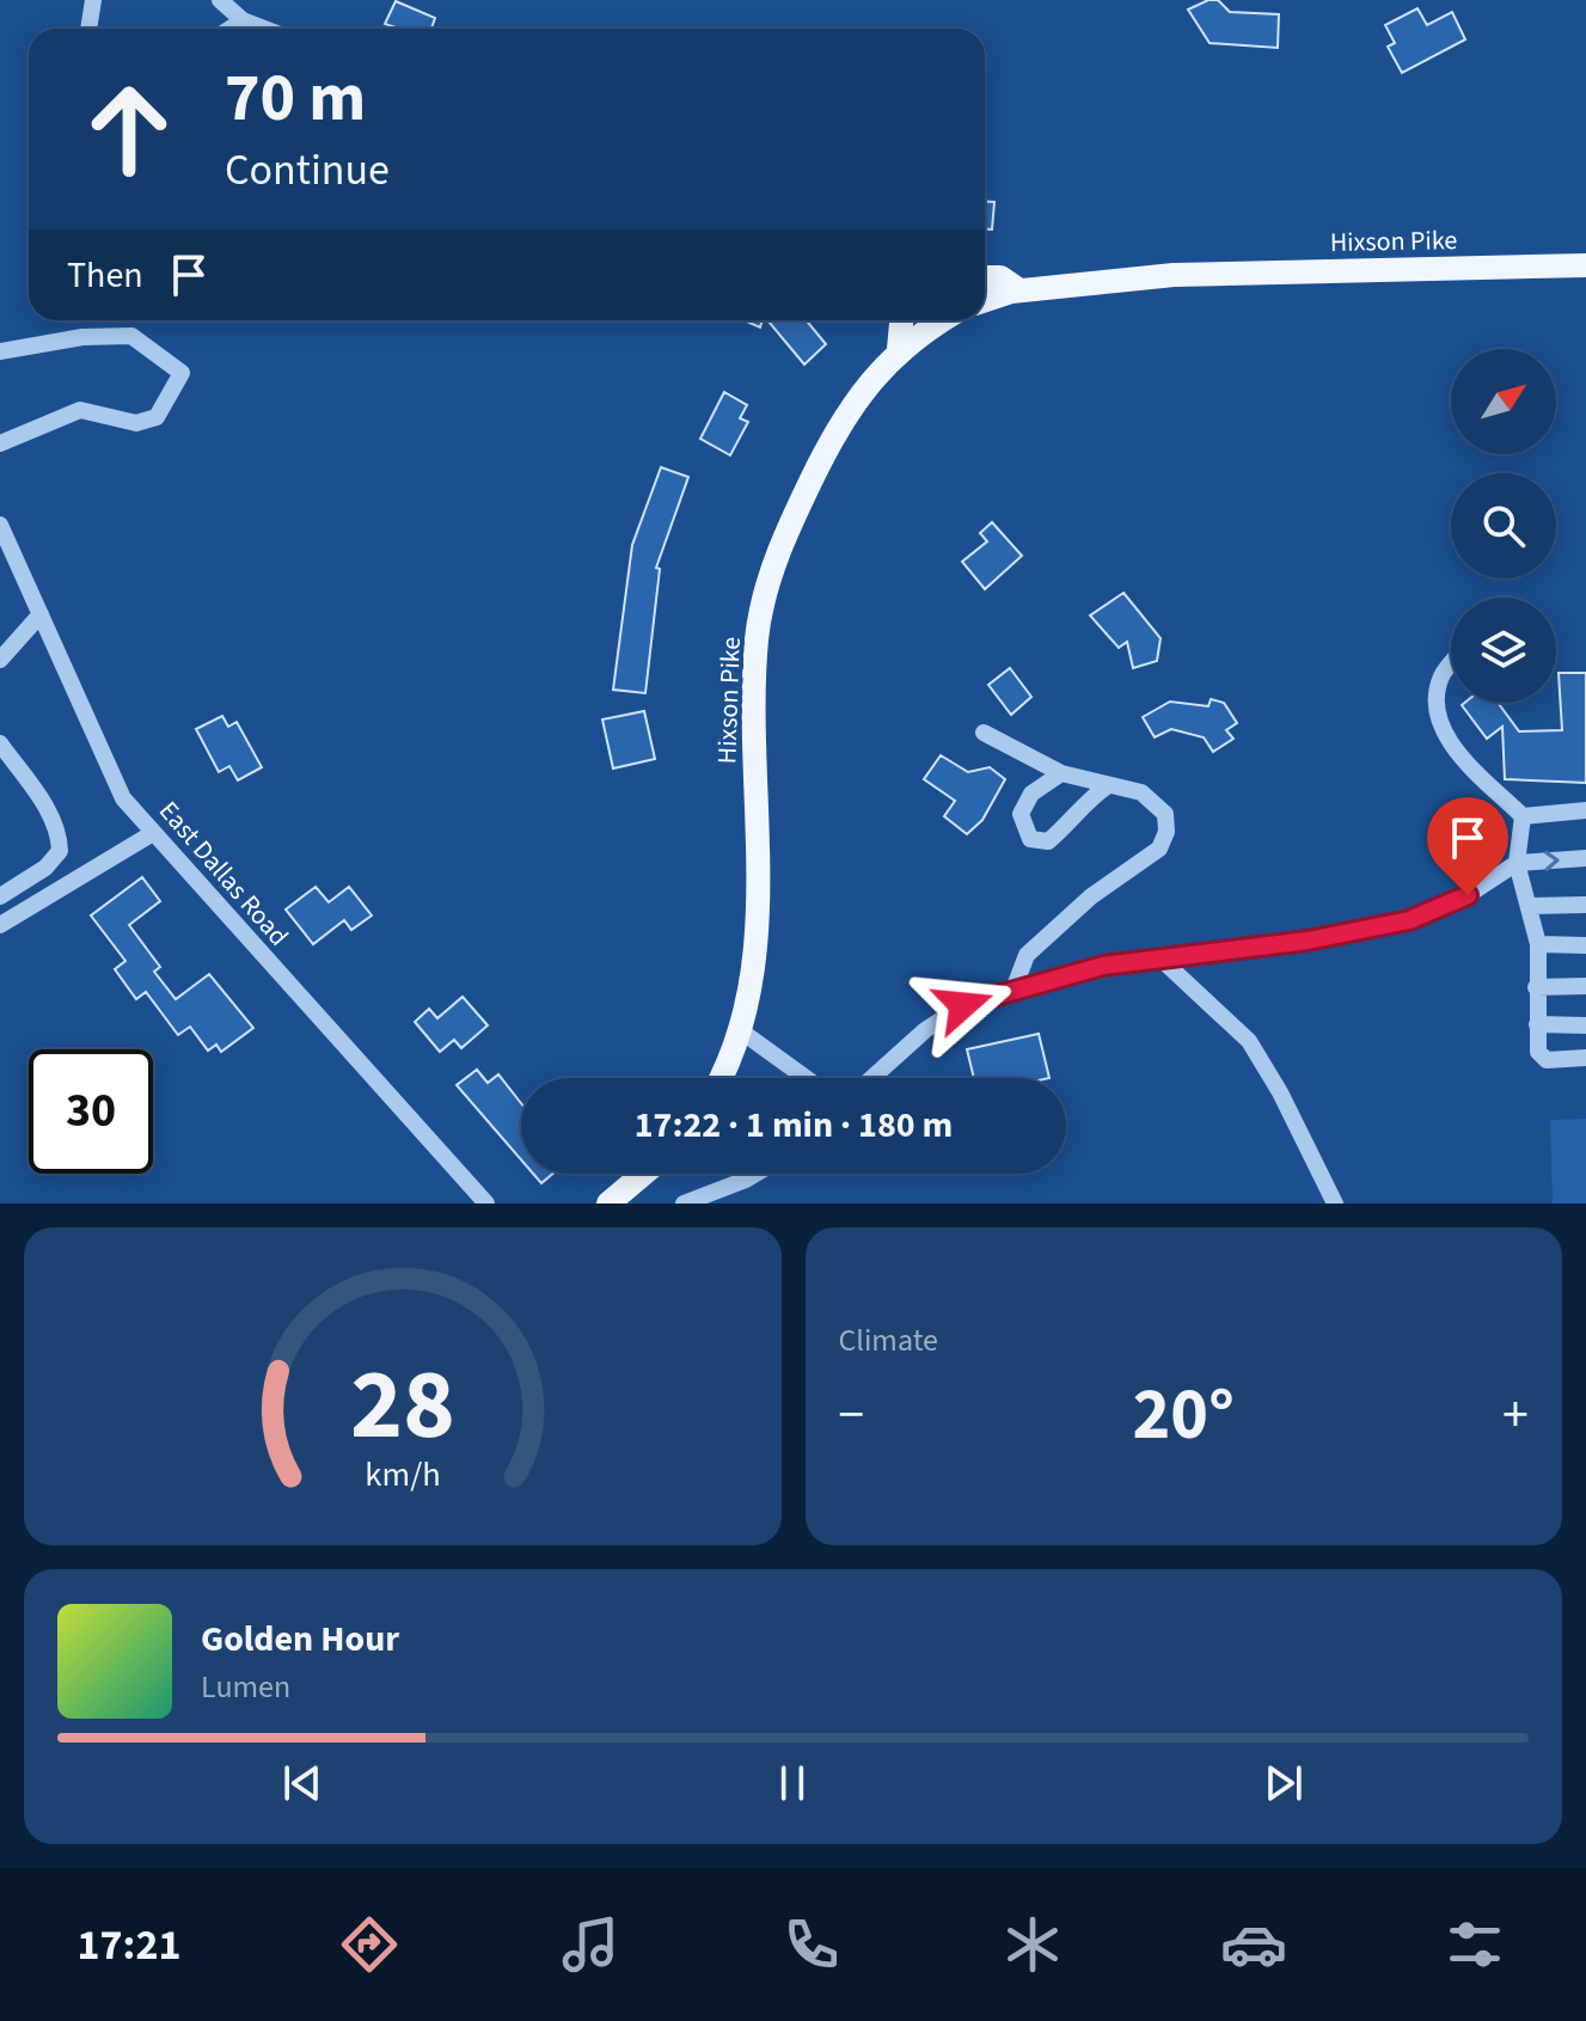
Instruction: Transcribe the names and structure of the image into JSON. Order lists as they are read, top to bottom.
{
  "streets": {
    "main road": ["Hixson Pike"],
    "street": ["East Dallas Road"]
  },
  "north": "top right",
  "page": {
    "turn": ["70 m", "Continue"],
    "then": "Then",
    "limit": "30",
    "trip": "17:22 · 1 min · 180 m",
    "tile": "Climate",
    "heat": ["−", "20°", "+"],
    "song": ["Golden Hour", "Lumen"],
    "tabs": "17:21",
    "gauge": ["28", "km/h"]
  }
}
